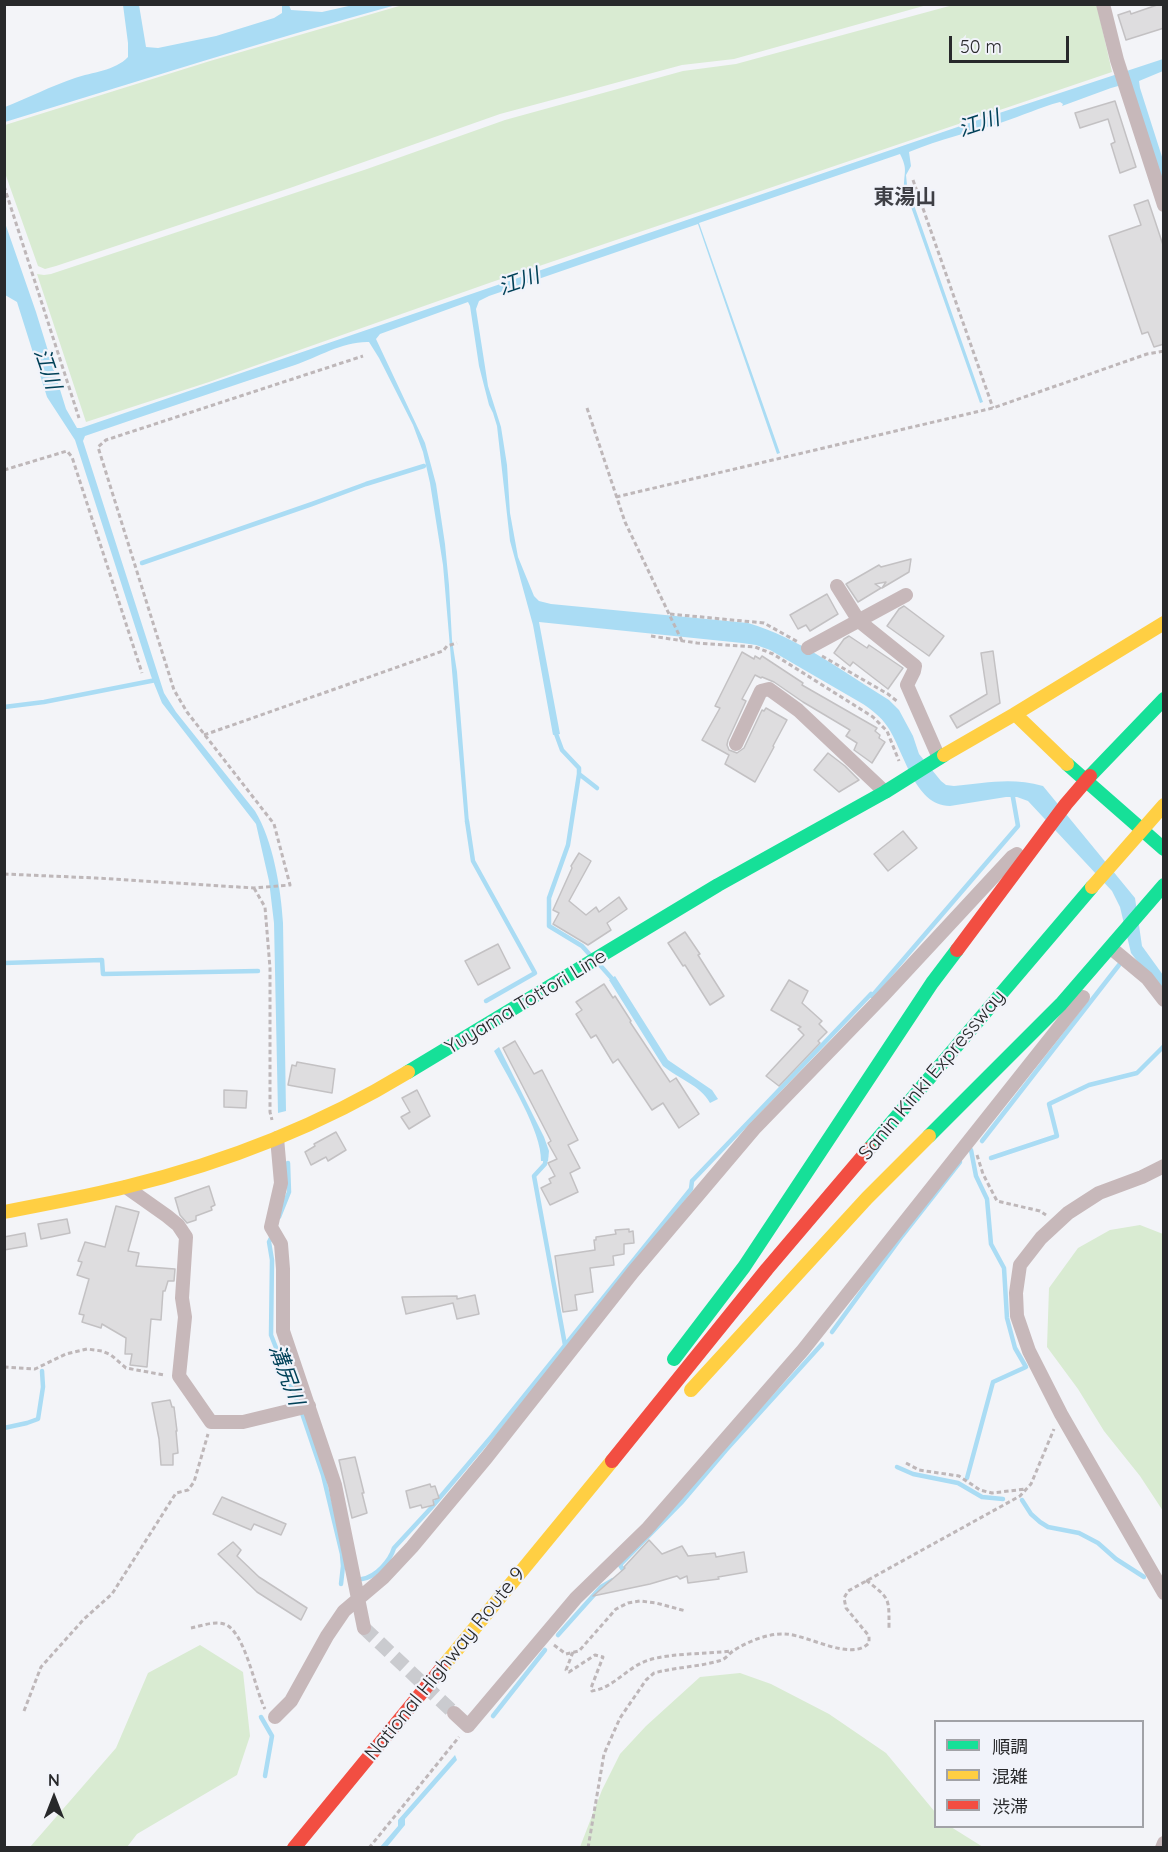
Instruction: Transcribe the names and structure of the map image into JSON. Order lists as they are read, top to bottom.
{
  "streets": {
    "main road": ["Yuyama Tottori Line", "Sanin Kinki Expressway", "National Highway Route 9"]
  },
  "crossings": [
    ["Sanin Kinki Expressway", "National Highway Route 9"]
  ],
  "districts": ["東湯山"],
  "water": ["江川", "溝尻川"],
  "legend": ["順調", "混雑", "渋滞"],
  "scale_bar": "50 m",
  "north": "top"
}
